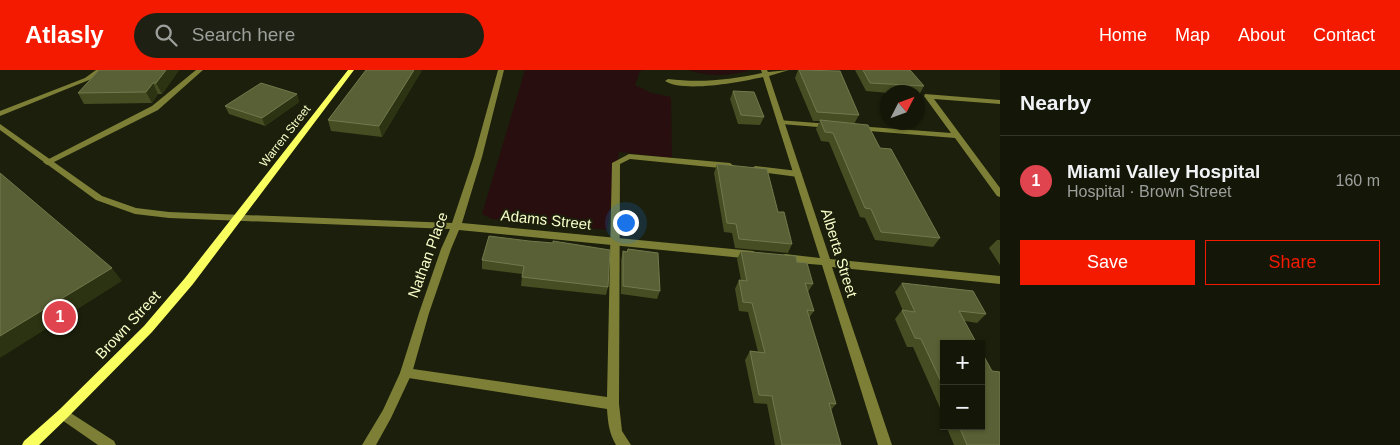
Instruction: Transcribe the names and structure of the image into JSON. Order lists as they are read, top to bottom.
{
  "streets": {
    "street": [
      "Warren Street",
      "Adams Street",
      "Alberta Street",
      "Nathan Place",
      "Brown Street"
    ]
  },
  "crossings": [
    ["Warren Street", "Adams Street"],
    ["Warren Street", "Brown Street"],
    ["Adams Street", "Alberta Street"],
    ["Adams Street", "Nathan Place"],
    ["Adams Street", "Brown Street"]
  ],
  "north": "top right",
  "page": {
    "header": "Atlasly",
    "search": "Search here",
    "nav": [
      "Home",
      "Map",
      "About",
      "Contact"
    ],
    "heading": "Nearby",
    "list": [
      {
        "mark": "1",
        "name": "Miami Valley Hospital",
        "note": "Hospital · Brown Street",
        "value": "160 m"
      }
    ],
    "buttons": ["Save", "Share"],
    "pins": "1",
    "map_buttons": ["+", "−"]
  }
}
